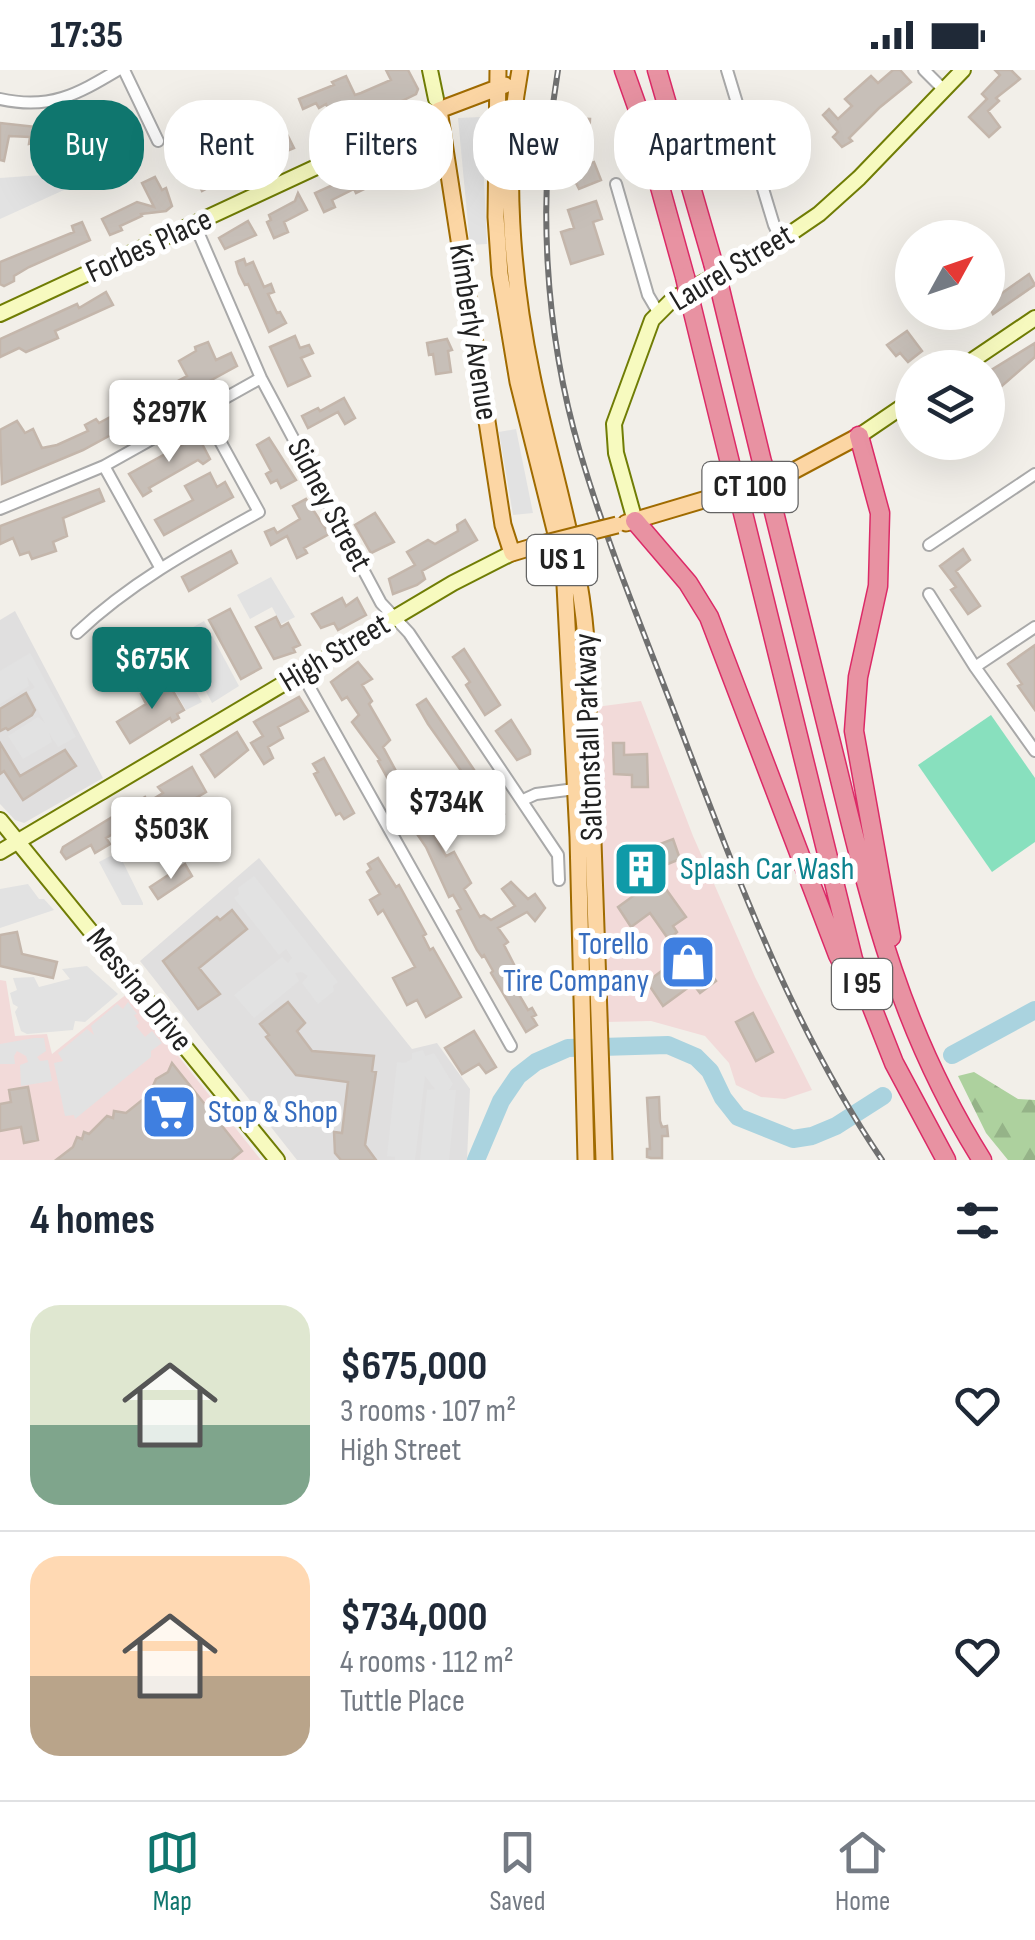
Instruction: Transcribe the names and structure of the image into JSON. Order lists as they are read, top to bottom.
{
  "streets": {
    "highway": ["I 95"],
    "main road": [
      "Forbes Place",
      "Laurel Street",
      "Kimberly Avenue",
      "CT 100",
      "US 1",
      "High Street",
      "Saltonstall Parkway",
      "Messina Drive"
    ],
    "street": ["Sidney Street"]
  },
  "crossings": [
    ["Forbes Place", "Sidney Street"],
    ["Forbes Place", "Saltonstall Parkway"],
    ["Laurel Street", "CT 100"],
    ["Laurel Street", "High Street"],
    ["Kimberly Avenue", "High Street"],
    ["CT 100", "High Street"],
    ["Sidney Street", "High Street"],
    ["High Street", "Messina Drive"]
  ],
  "places": {
    "building": ["Splash Car Wash"],
    "shop": ["Torello Tire Company"],
    "supermarket": ["Stop & Shop"]
  },
  "north": "top right",
  "page": {
    "status": "17:35",
    "chip": [
      "Buy",
      "Rent",
      "Filters",
      "New",
      "Apartment"
    ],
    "price": [
      "$297K",
      "$675K",
      "$734K",
      "$503K"
    ],
    "heading": "4 homes",
    "list": [
      {
        "name": "$675,000",
        "note": "3 rooms · 107 m² · High Street"
      },
      {
        "name": "$734,000",
        "note": "4 rooms · 112 m² · Tuttle Place"
      }
    ],
    "tabs": ["Map", "Saved", "Home"]
  }
}
